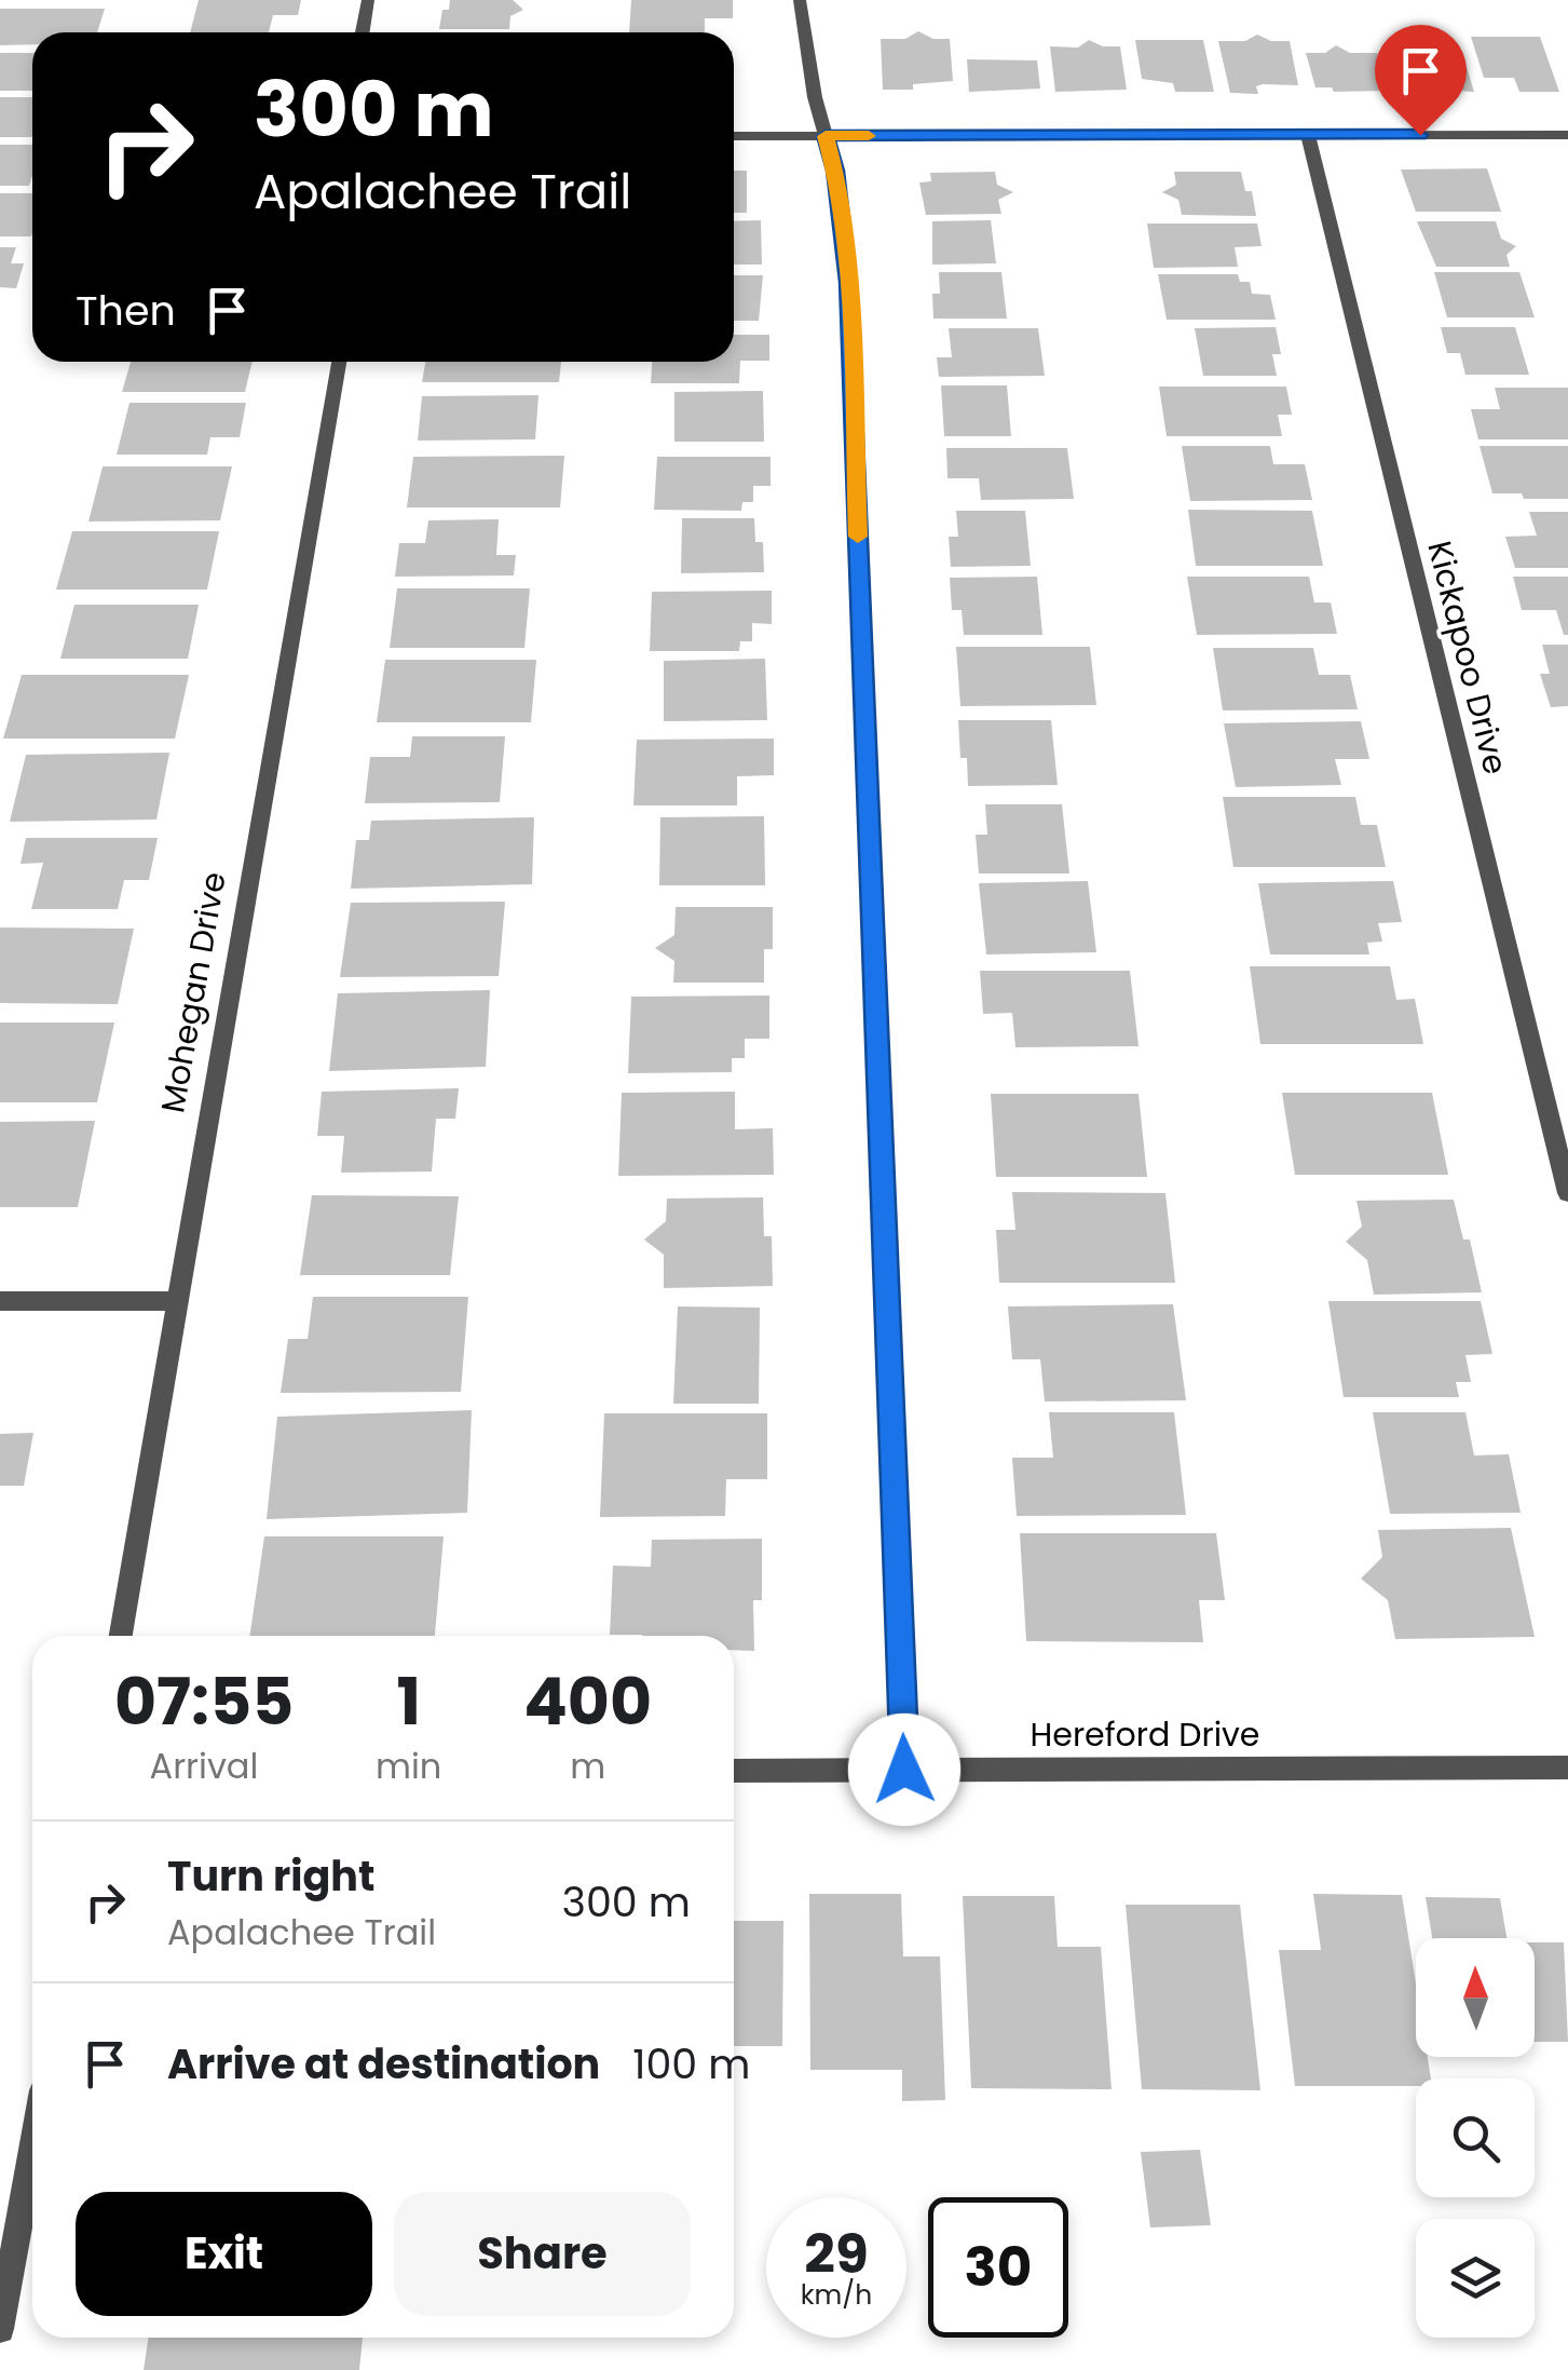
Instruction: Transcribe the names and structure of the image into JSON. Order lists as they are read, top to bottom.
{
  "streets": {
    "street": ["Kickapoo Drive", "Mohegan Drive", "Hereford Drive"]
  },
  "north": "top",
  "page": {
    "turn": ["300 m", "Apalachee Trail"],
    "then": "Then",
    "eta": [
      "07:55",
      "Arrival",
      "1",
      "min",
      "400",
      "m"
    ],
    "list": [
      {
        "name": "Turn right",
        "note": "Apalachee Trail",
        "value": "300 m"
      },
      {
        "name": "Arrive at destination",
        "value": "100 m"
      }
    ],
    "buttons": ["Exit", "Share"],
    "speed": "29 km/h",
    "limit": "30"
  }
}
